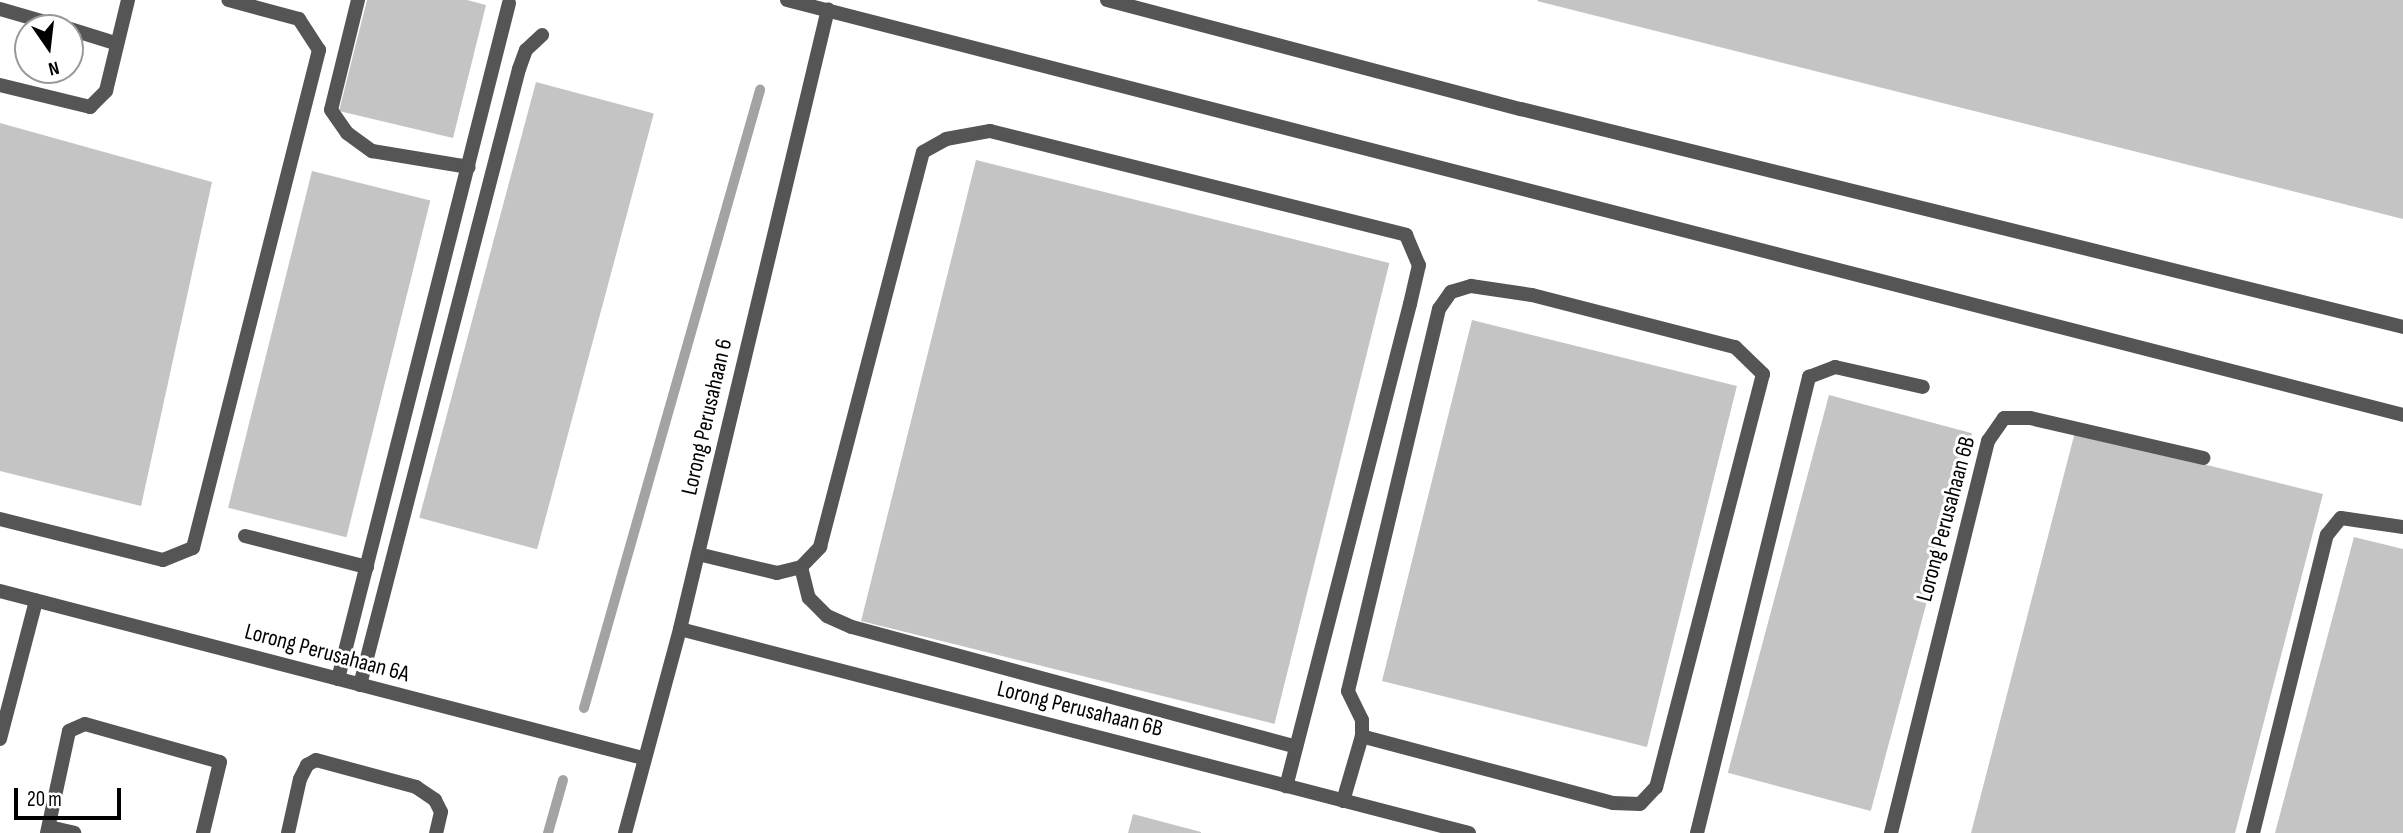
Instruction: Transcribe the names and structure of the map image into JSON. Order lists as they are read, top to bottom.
{
  "streets": {
    "street": ["Lorong Perusahaan 6", "Lorong Perusahaan 6B", "Lorong Perusahaan 6A"]
  },
  "crossings": [
    ["Lorong Perusahaan 6", "Lorong Perusahaan 6B"],
    ["Lorong Perusahaan 6", "Lorong Perusahaan 6A"]
  ],
  "scale_bar": "20 m",
  "north": "bottom"
}
